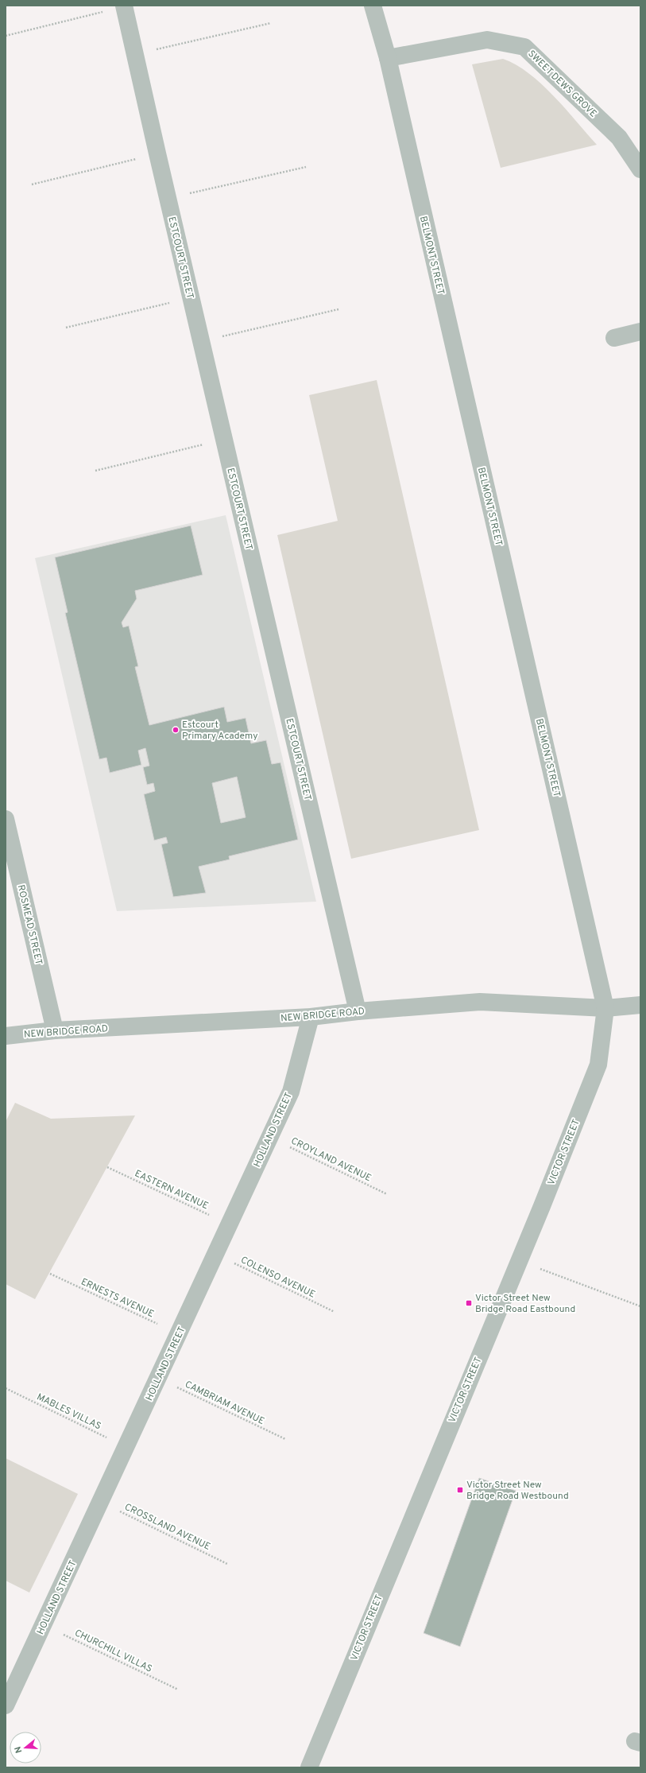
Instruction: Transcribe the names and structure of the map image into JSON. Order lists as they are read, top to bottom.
{
  "streets": {
    "street": [
      "SWEET DEWS GROVE",
      "BELMONT STREET",
      "ESTCOURT STREET",
      "ROSMEAD STREET",
      "NEW BRIDGE ROAD",
      "HOLLAND STREET",
      "VICTOR STREET"
    ],
    "path": [
      "CROYLAND AVENUE",
      "EASTERN AVENUE",
      "COLENSO AVENUE",
      "ERNESTS AVENUE",
      "CAMBRIAM AVENUE",
      "MABLES VILLAS",
      "CROSSLAND AVENUE",
      "CHURCHILL VILLAS"
    ]
  },
  "crossings": [
    ["SWEET DEWS GROVE", "BELMONT STREET"],
    ["BELMONT STREET", "NEW BRIDGE ROAD"],
    ["BELMONT STREET", "VICTOR STREET"],
    ["ESTCOURT STREET", "NEW BRIDGE ROAD"],
    ["ROSMEAD STREET", "NEW BRIDGE ROAD"],
    ["NEW BRIDGE ROAD", "HOLLAND STREET"],
    ["NEW BRIDGE ROAD", "VICTOR STREET"],
    ["HOLLAND STREET", "CROYLAND AVENUE"],
    ["HOLLAND STREET", "EASTERN AVENUE"],
    ["HOLLAND STREET", "COLENSO AVENUE"],
    ["HOLLAND STREET", "ERNESTS AVENUE"],
    ["HOLLAND STREET", "CAMBRIAM AVENUE"],
    ["HOLLAND STREET", "MABLES VILLAS"],
    ["HOLLAND STREET", "CROSSLAND AVENUE"],
    ["HOLLAND STREET", "CHURCHILL VILLAS"]
  ],
  "places": {
    "other": ["Estcourt Primary Academy"],
    "transit": ["Victor Street New Bridge Road Eastbound", "Victor Street New Bridge Road Westbound"]
  },
  "north": "left"
}
